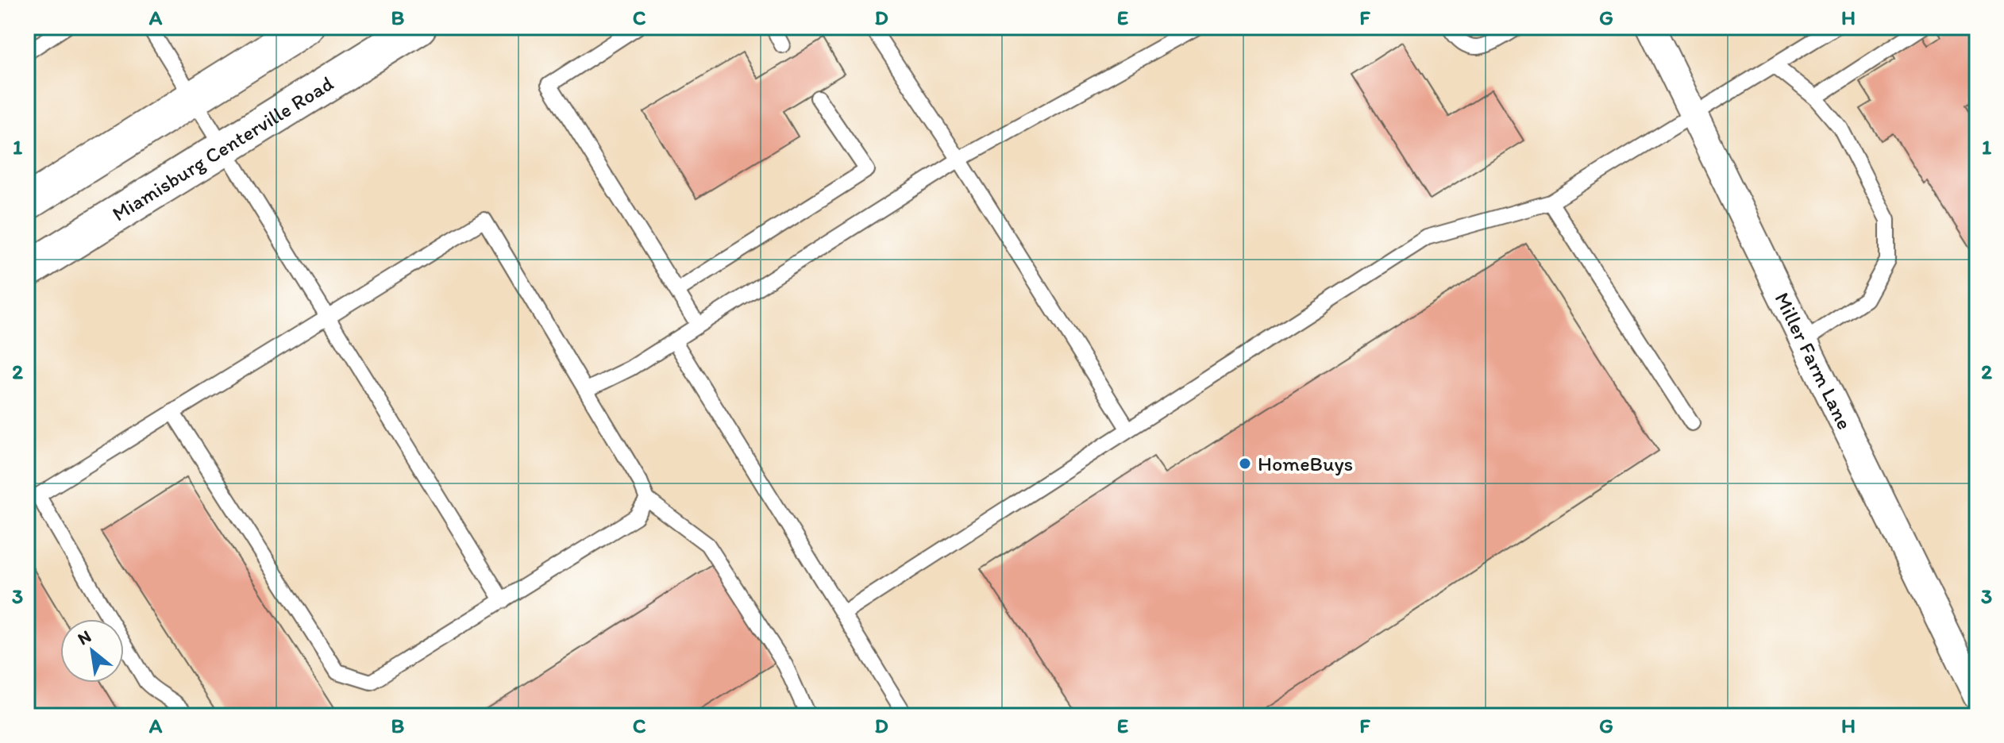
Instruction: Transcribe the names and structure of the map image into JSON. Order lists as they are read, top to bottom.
{
  "streets": {
    "main road": ["Miamisburg Centerville Road"],
    "street": ["Miller Farm Lane"]
  },
  "places": ["HomeBuys"],
  "north": "top left",
  "grid": {
    "columns": [
      "A",
      "B",
      "C",
      "D",
      "E",
      "F",
      "G",
      "H"
    ],
    "rows": ["1", "2", "3"]
  }
}
